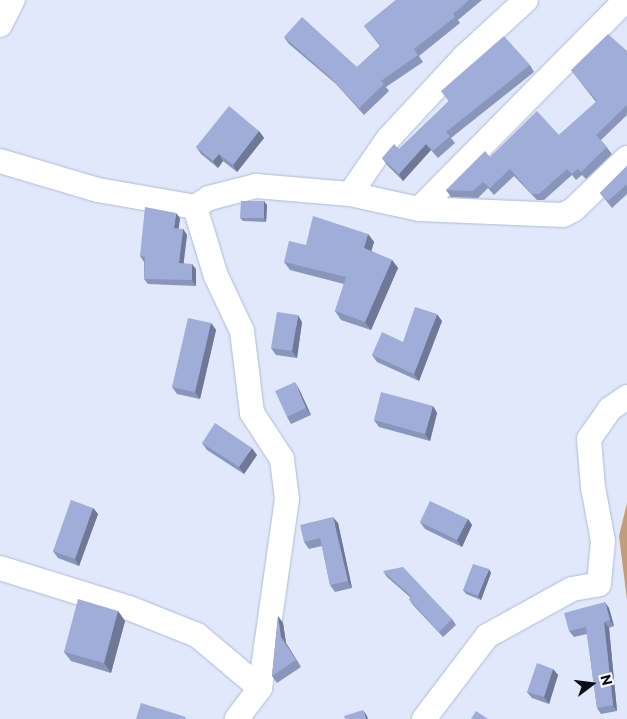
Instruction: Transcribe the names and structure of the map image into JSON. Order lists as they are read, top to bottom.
{
  "north": "right"
}
